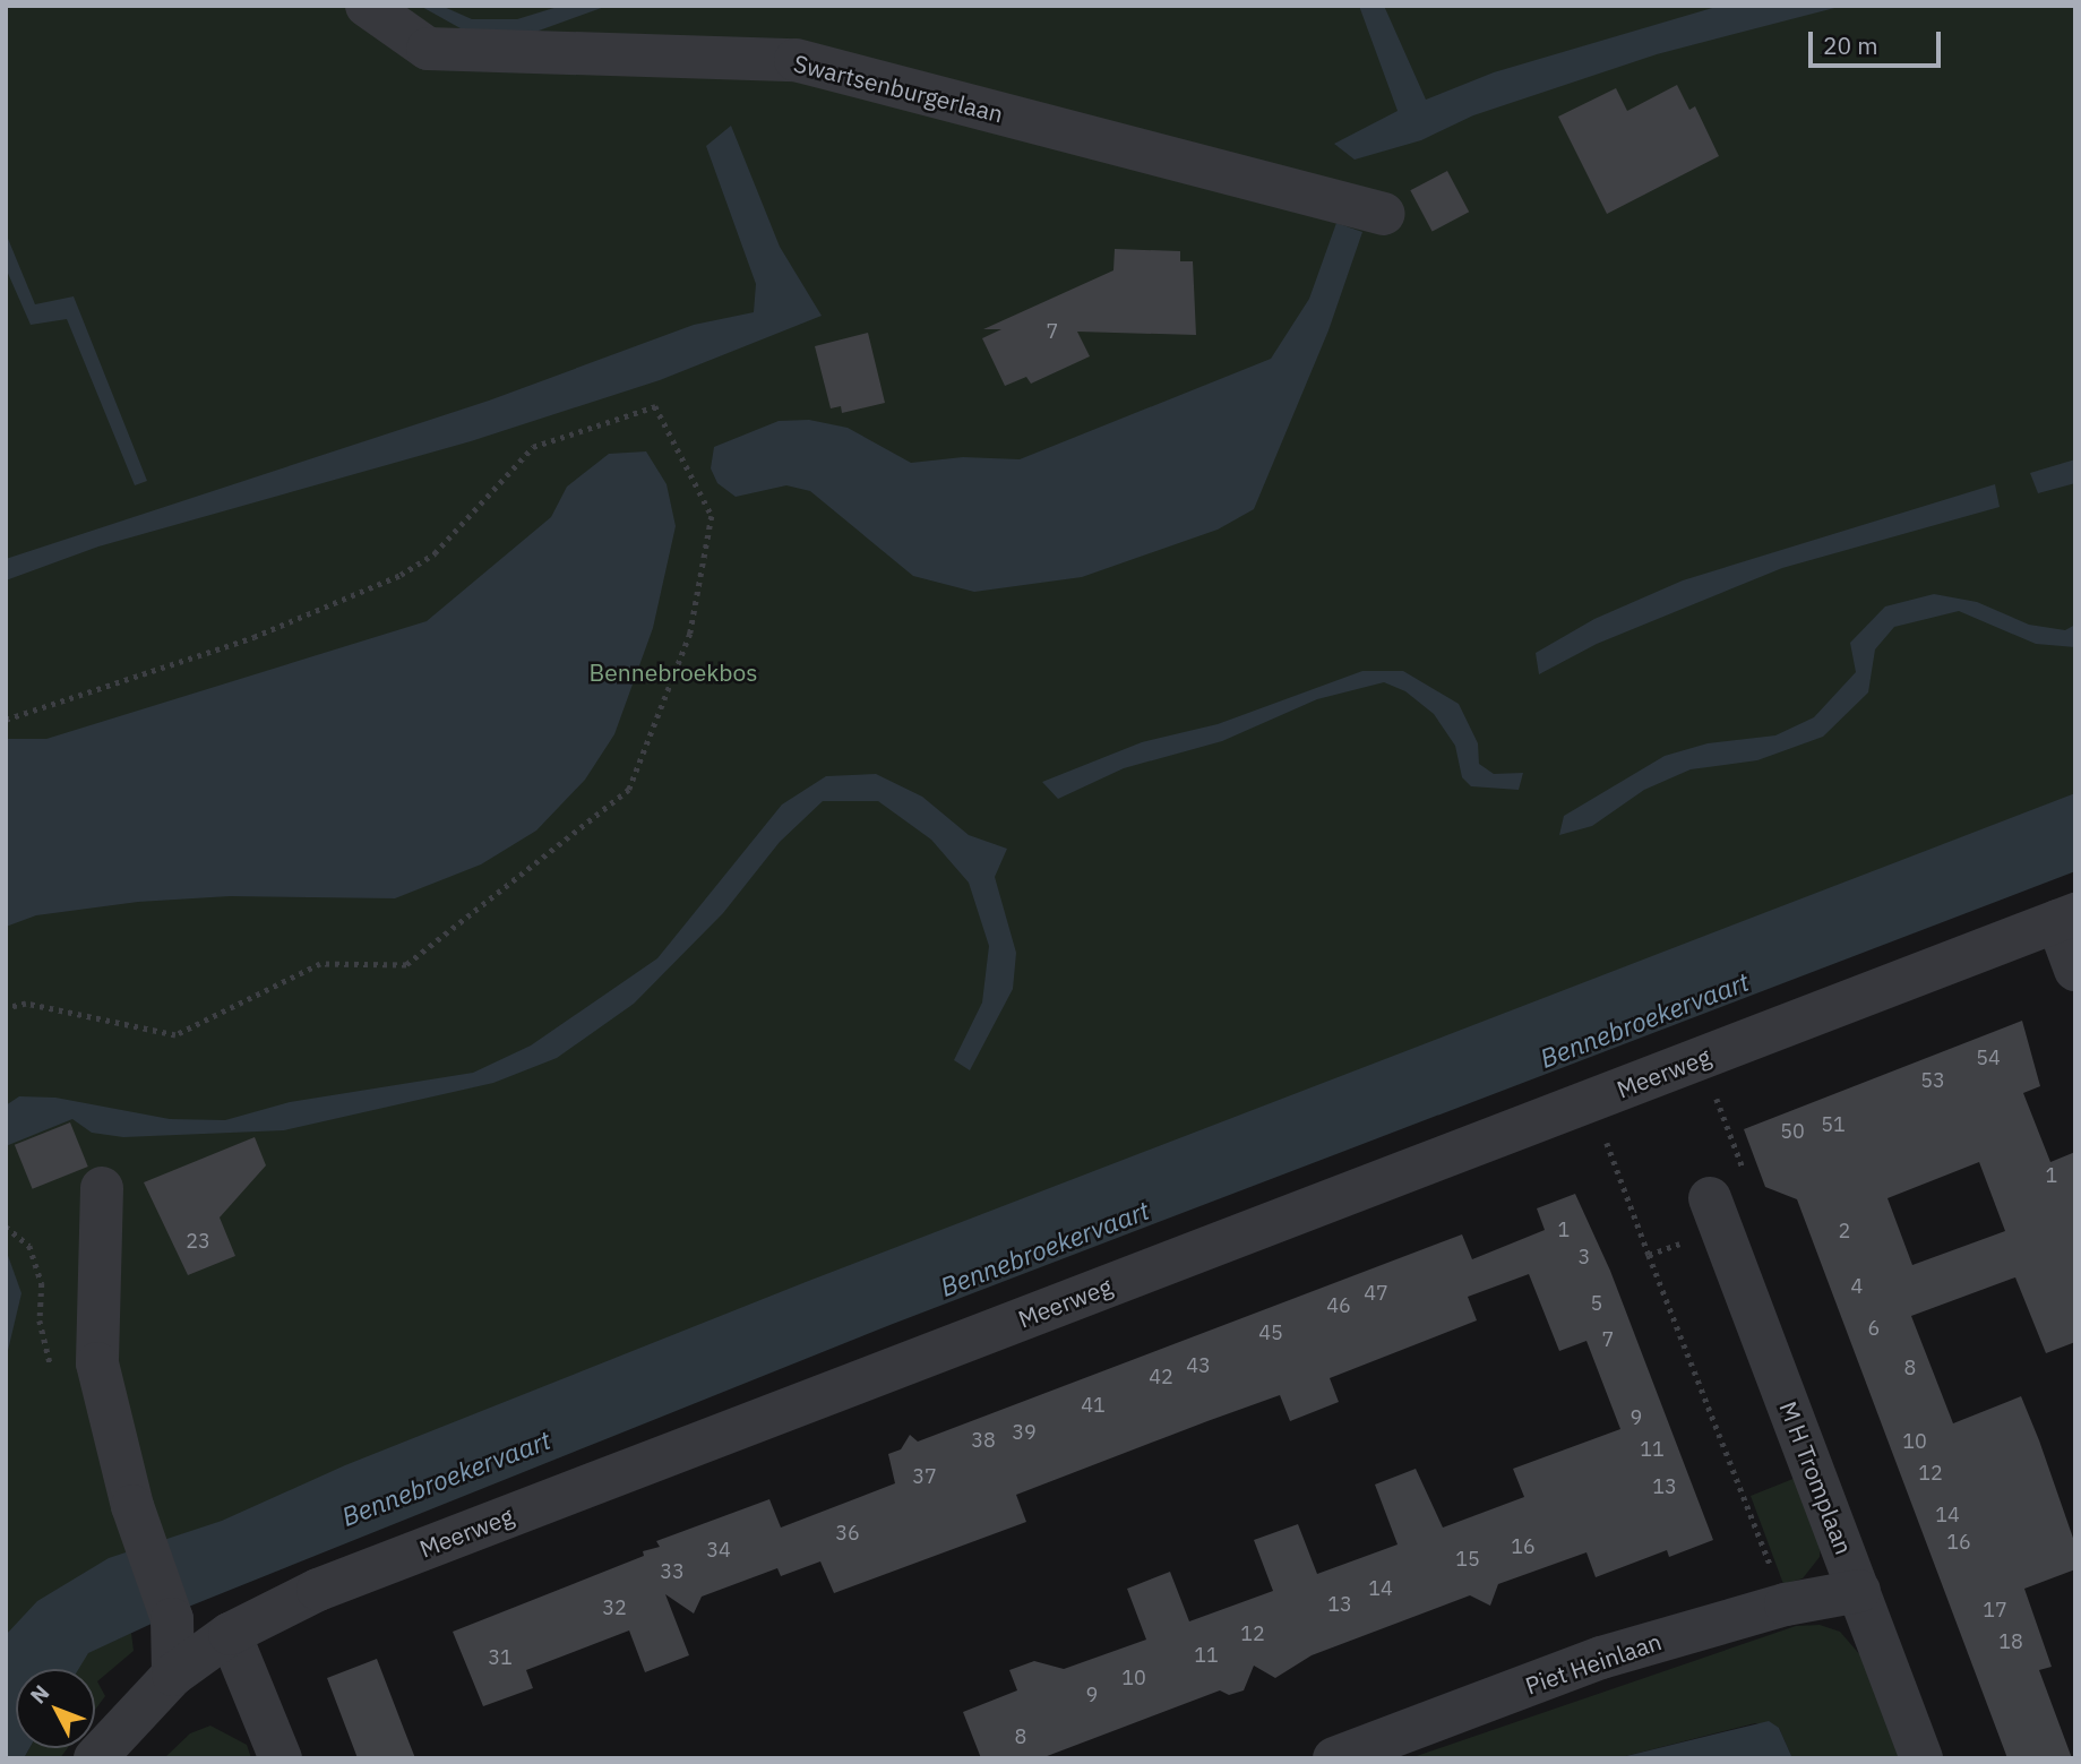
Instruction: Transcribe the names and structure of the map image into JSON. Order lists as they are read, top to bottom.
{
  "streets": {
    "street": [
      "Swartsenburgerlaan",
      "Meerweg",
      "M H Tromplaan",
      "Piet Heinlaan"
    ]
  },
  "crossings": [
    ["M H Tromplaan", "Piet Heinlaan"]
  ],
  "water": ["Bennebroekervaart"],
  "parks": ["Bennebroekbos"],
  "house_numbers": [
    "7",
    "54",
    "53",
    "51",
    "50",
    "1",
    "1",
    "2",
    "23",
    "3",
    "4",
    "47",
    "5",
    "46",
    "6",
    "45",
    "7",
    "43",
    "8",
    "42",
    "41",
    "9",
    "39",
    "38",
    "10",
    "11",
    "12",
    "37",
    "13",
    "14",
    "36",
    "16",
    "16",
    "34",
    "15",
    "33",
    "14",
    "13",
    "32",
    "17",
    "12",
    "18",
    "11",
    "31",
    "10",
    "9",
    "8"
  ],
  "scale_bar": "20 m",
  "north": "top left"
}
